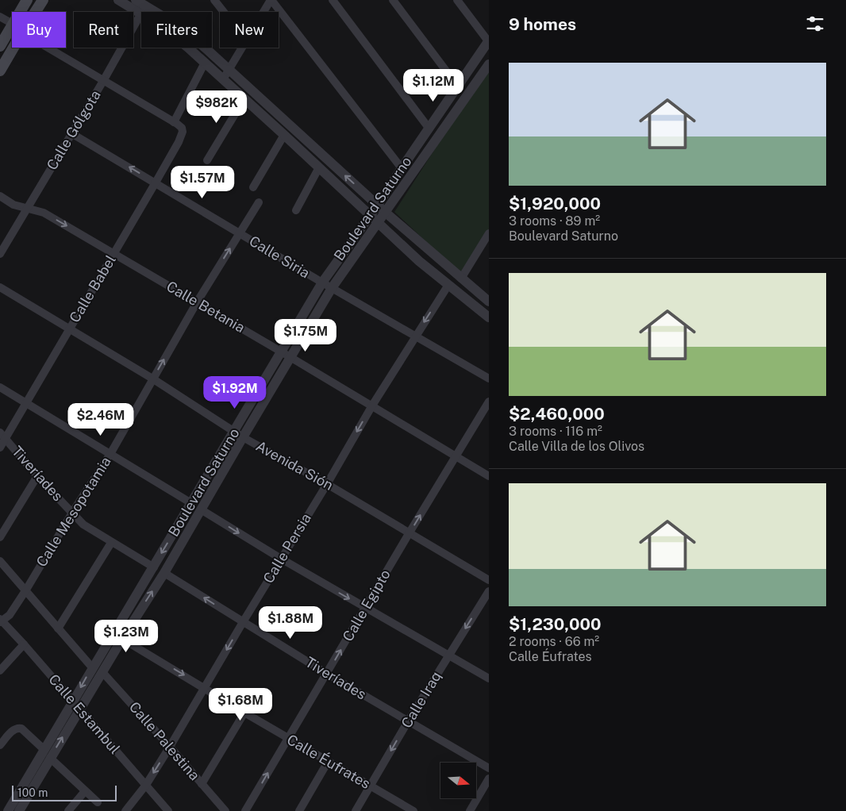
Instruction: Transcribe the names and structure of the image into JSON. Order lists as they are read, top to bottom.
{
  "streets": {
    "street": [
      "Calle Gólgota",
      "Boulevard Saturno",
      "Calle Siria",
      "Calle Babel",
      "Calle Betania",
      "Avenida Sión",
      "Tiveríades",
      "Calle Mesopotamia",
      "Calle Persia",
      "Calle Egipto",
      "Calle Iraq",
      "Calle Estambul",
      "Calle Palestina",
      "Calle Éufrates"
    ]
  },
  "crossings": [
    ["Calle Gólgota", "Calle Siria"],
    ["Calle Gólgota", "Calle Betania"],
    ["Boulevard Saturno", "Calle Siria"],
    ["Boulevard Saturno", "Calle Betania"],
    ["Boulevard Saturno", "Avenida Sión"],
    ["Boulevard Saturno", "Tiveríades"],
    ["Boulevard Saturno", "Calle Estambul"],
    ["Boulevard Saturno", "Calle Palestina"],
    ["Boulevard Saturno", "Calle Éufrates"],
    ["Calle Siria", "Calle Babel"],
    ["Calle Siria", "Calle Mesopotamia"],
    ["Calle Siria", "Calle Persia"],
    ["Calle Babel", "Calle Betania"],
    ["Calle Babel", "Avenida Sión"],
    ["Calle Babel", "Tiveríades"],
    ["Calle Betania", "Calle Mesopotamia"],
    ["Calle Betania", "Calle Persia"],
    ["Calle Betania", "Calle Egipto"],
    ["Avenida Sión", "Calle Mesopotamia"],
    ["Avenida Sión", "Calle Persia"],
    ["Avenida Sión", "Calle Egipto"],
    ["Tiveríades", "Calle Mesopotamia"],
    ["Tiveríades", "Calle Persia"],
    ["Tiveríades", "Calle Egipto"],
    ["Tiveríades", "Calle Iraq"],
    ["Calle Mesopotamia", "Calle Estambul"],
    ["Calle Persia", "Calle Estambul"],
    ["Calle Persia", "Calle Palestina"],
    ["Calle Persia", "Calle Éufrates"],
    ["Calle Egipto", "Calle Éufrates"],
    ["Calle Iraq", "Calle Éufrates"]
  ],
  "one_way": ["Calle Persia", "Calle Iraq"],
  "scale_bar": "100 m",
  "north": "right",
  "page": {
    "heading": "9 homes",
    "chip": [
      "Buy",
      "Rent",
      "Filters",
      "New"
    ],
    "list": [
      {
        "name": "$1,920,000",
        "note": "3 rooms · 89 m² · Boulevard Saturno"
      },
      {
        "name": "$2,460,000",
        "note": "3 rooms · 116 m² · Calle Villa de los Olivos"
      },
      {
        "name": "$1,230,000",
        "note": "2 rooms · 66 m² · Calle Éufrates"
      }
    ],
    "price": [
      "$1.12M",
      "$982K",
      "$1.57M",
      "$1.75M",
      "$1.92M",
      "$2.46M",
      "$1.88M",
      "$1.23M",
      "$1.68M"
    ],
    "scale": "100 m"
  }
}
